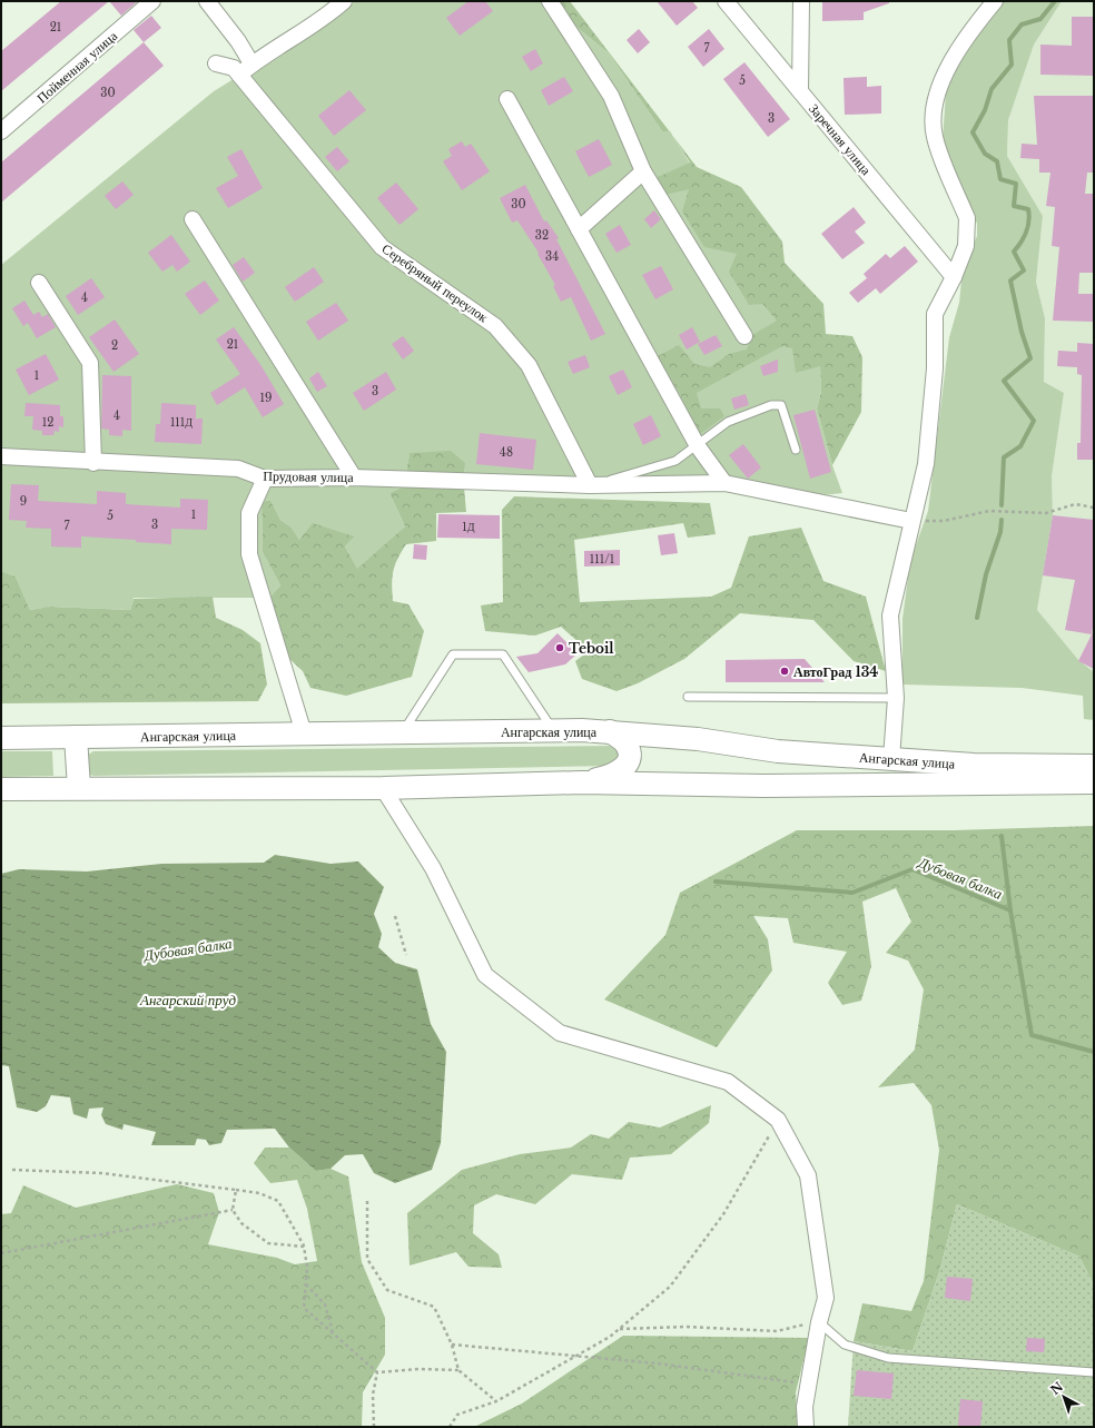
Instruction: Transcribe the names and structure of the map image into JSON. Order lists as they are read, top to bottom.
{
  "streets": {
    "main road": ["Ангарская улица"],
    "street": [
      "Пойменная улица",
      "Заречная улица",
      "Серебряный переулок",
      "Прудовая улица"
    ]
  },
  "crossings": [
    ["Серебряный переулок", "Прудовая улица"]
  ],
  "water": ["Дубовая балка", "Ангарский пруд"],
  "places": ["Teboil", "АвтоГрад 134"],
  "house_numbers": [
    "21",
    "7",
    "5",
    "30",
    "3",
    "30",
    "32",
    "34",
    "4",
    "21",
    "2",
    "1",
    "3",
    "19",
    "4",
    "12",
    "111Д",
    "48",
    "9",
    "1",
    "5",
    "3",
    "7",
    "1Д",
    "111/1"
  ],
  "north": "top left"
}
